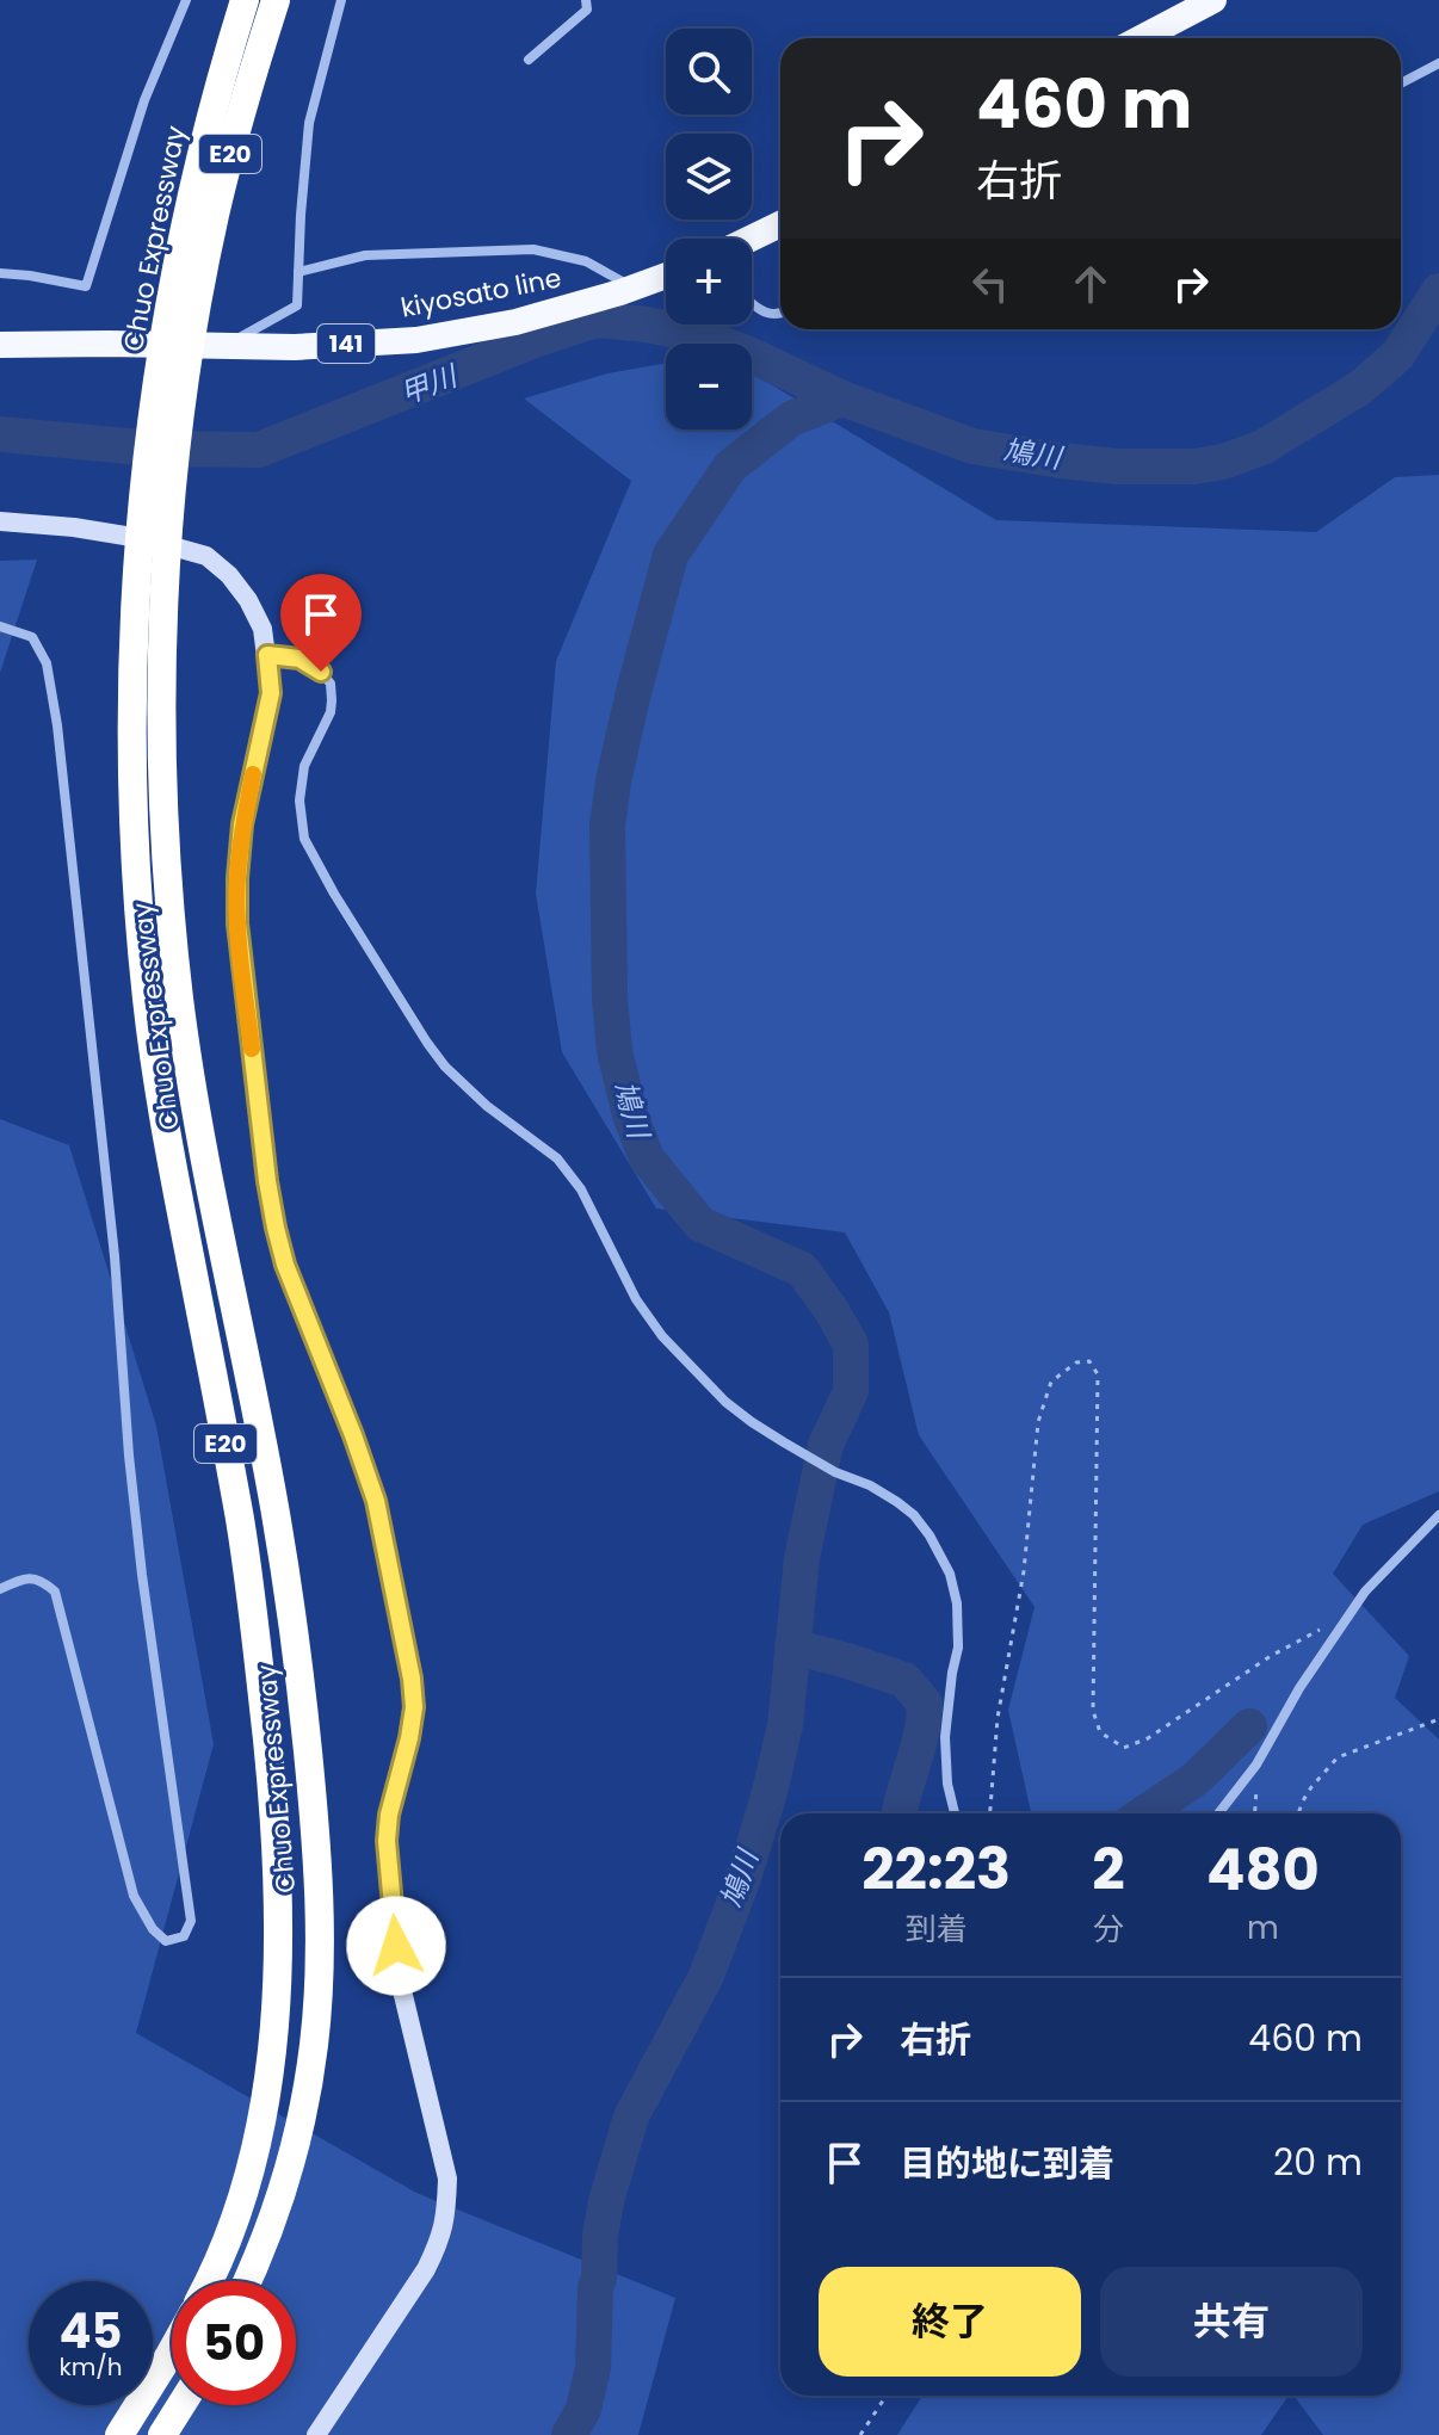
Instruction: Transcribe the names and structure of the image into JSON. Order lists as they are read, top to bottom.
{
  "streets": {
    "highway": [
      "E20",
      "Chuo Expressway",
      "kiyosato line",
      "141"
    ]
  },
  "water": ["甲川", "鳩川"],
  "page": {
    "map_buttons": ["+", "−"],
    "turn": ["460 m", "右折"],
    "eta": [
      "22:23",
      "到着",
      "2",
      "分",
      "480",
      "m"
    ],
    "list": [
      {
        "name": "右折",
        "value": "460 m"
      },
      {
        "name": "目的地に到着",
        "value": "20 m"
      }
    ],
    "buttons": ["終了", "共有"],
    "speed": "45 km/h",
    "limit": "50"
  }
}
